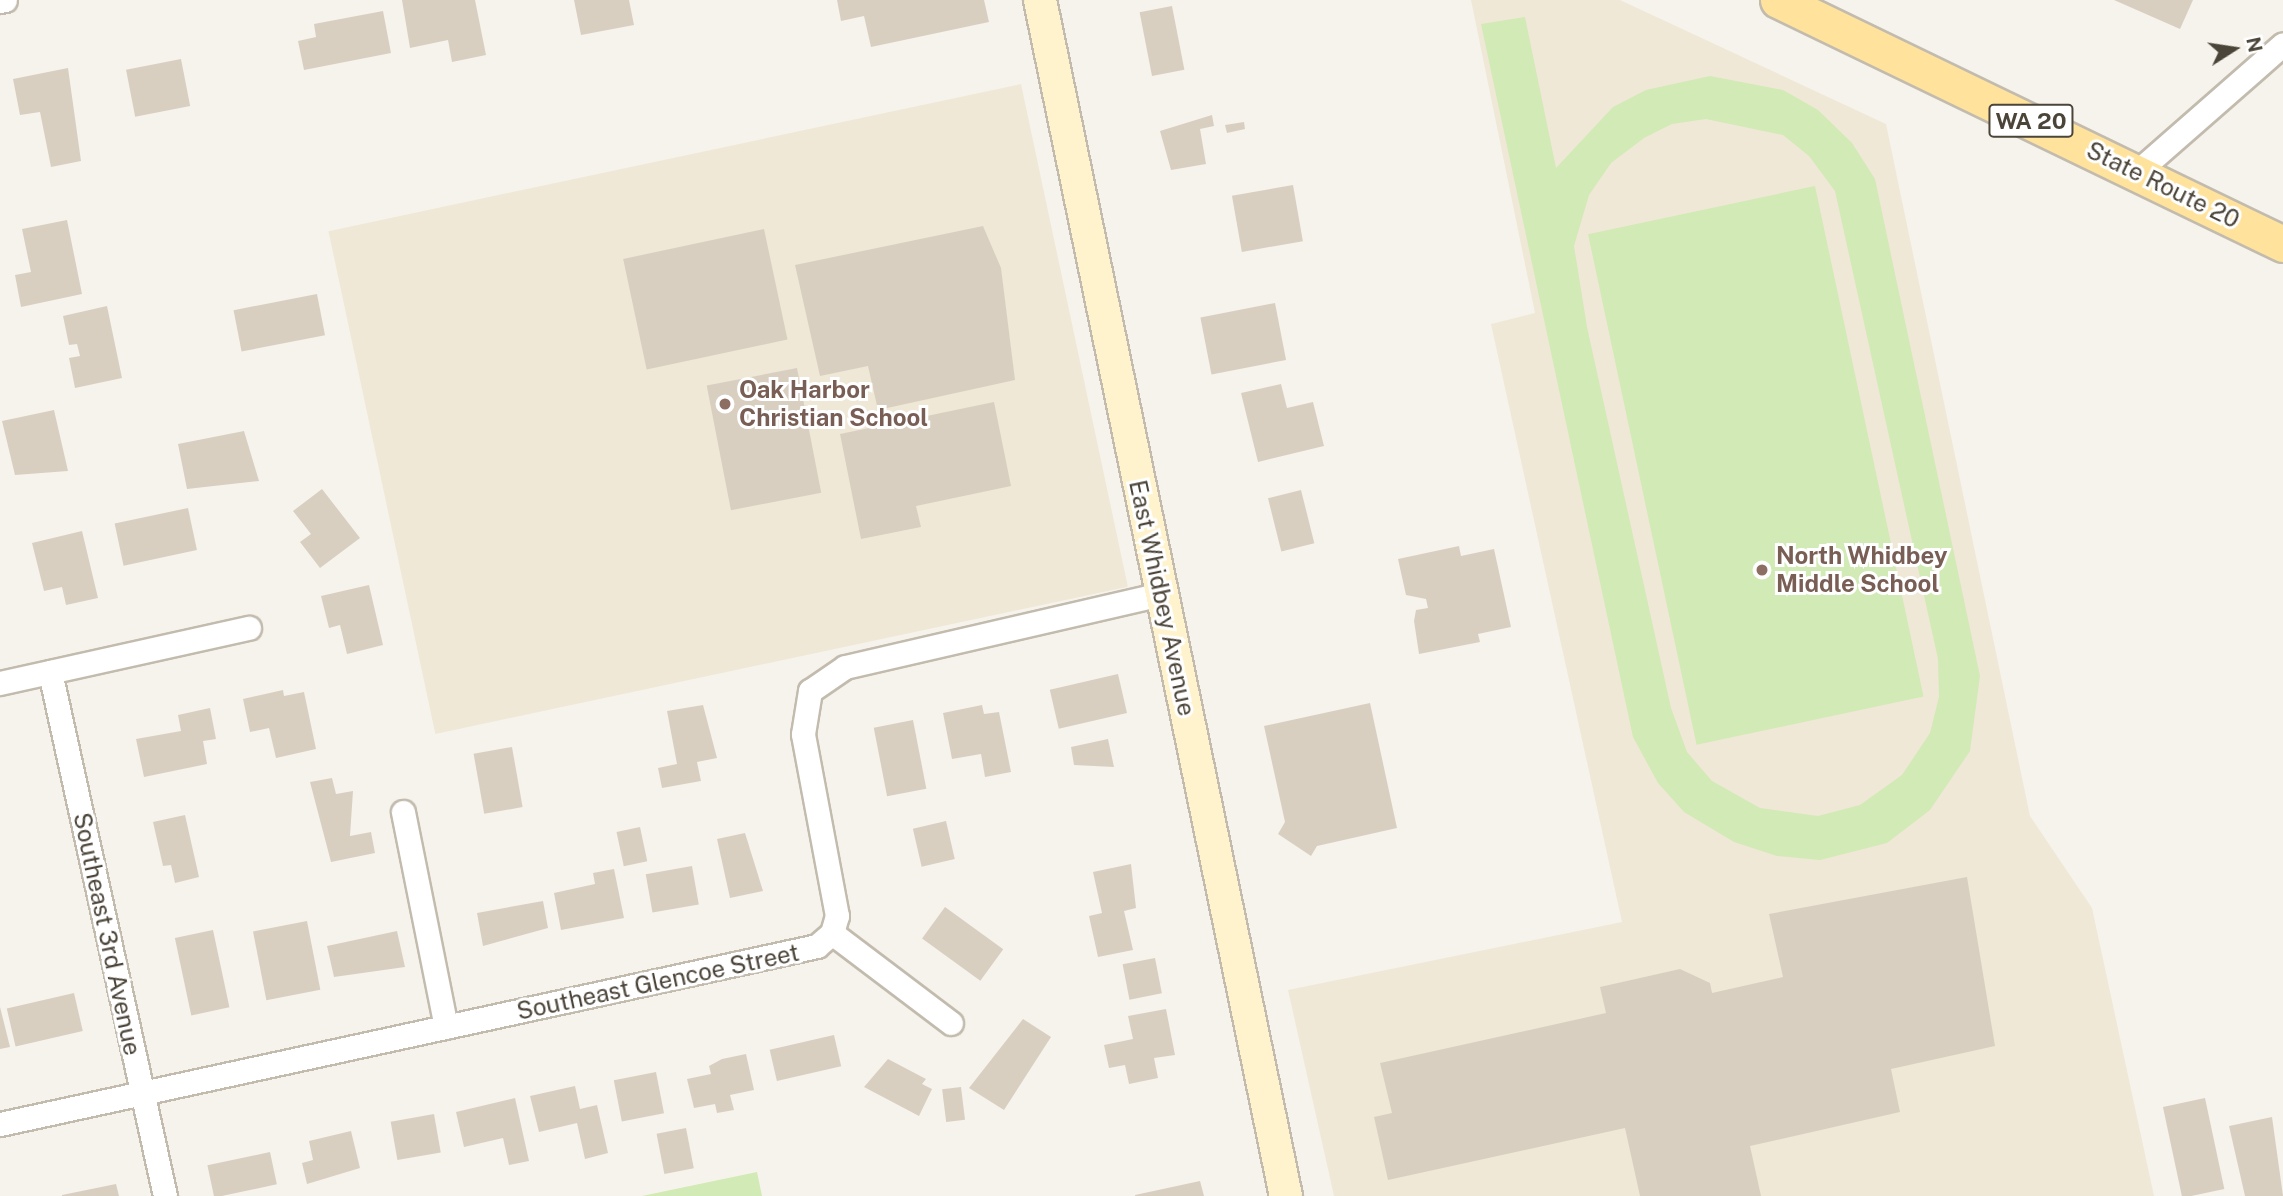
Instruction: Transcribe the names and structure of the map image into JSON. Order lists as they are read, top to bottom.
{
  "streets": {
    "main road": ["WA 20", "State Route 20"],
    "street": ["East Whidbey Avenue", "Southeast 3rd Avenue", "Southeast Glencoe Street"]
  },
  "crossings": [
    ["East Whidbey Avenue", "Southeast Glencoe Street"],
    ["Southeast 3rd Avenue", "Southeast Glencoe Street"]
  ],
  "places": ["Oak Harbor Christian School", "North Whidbey Middle School"],
  "north": "right"
}
